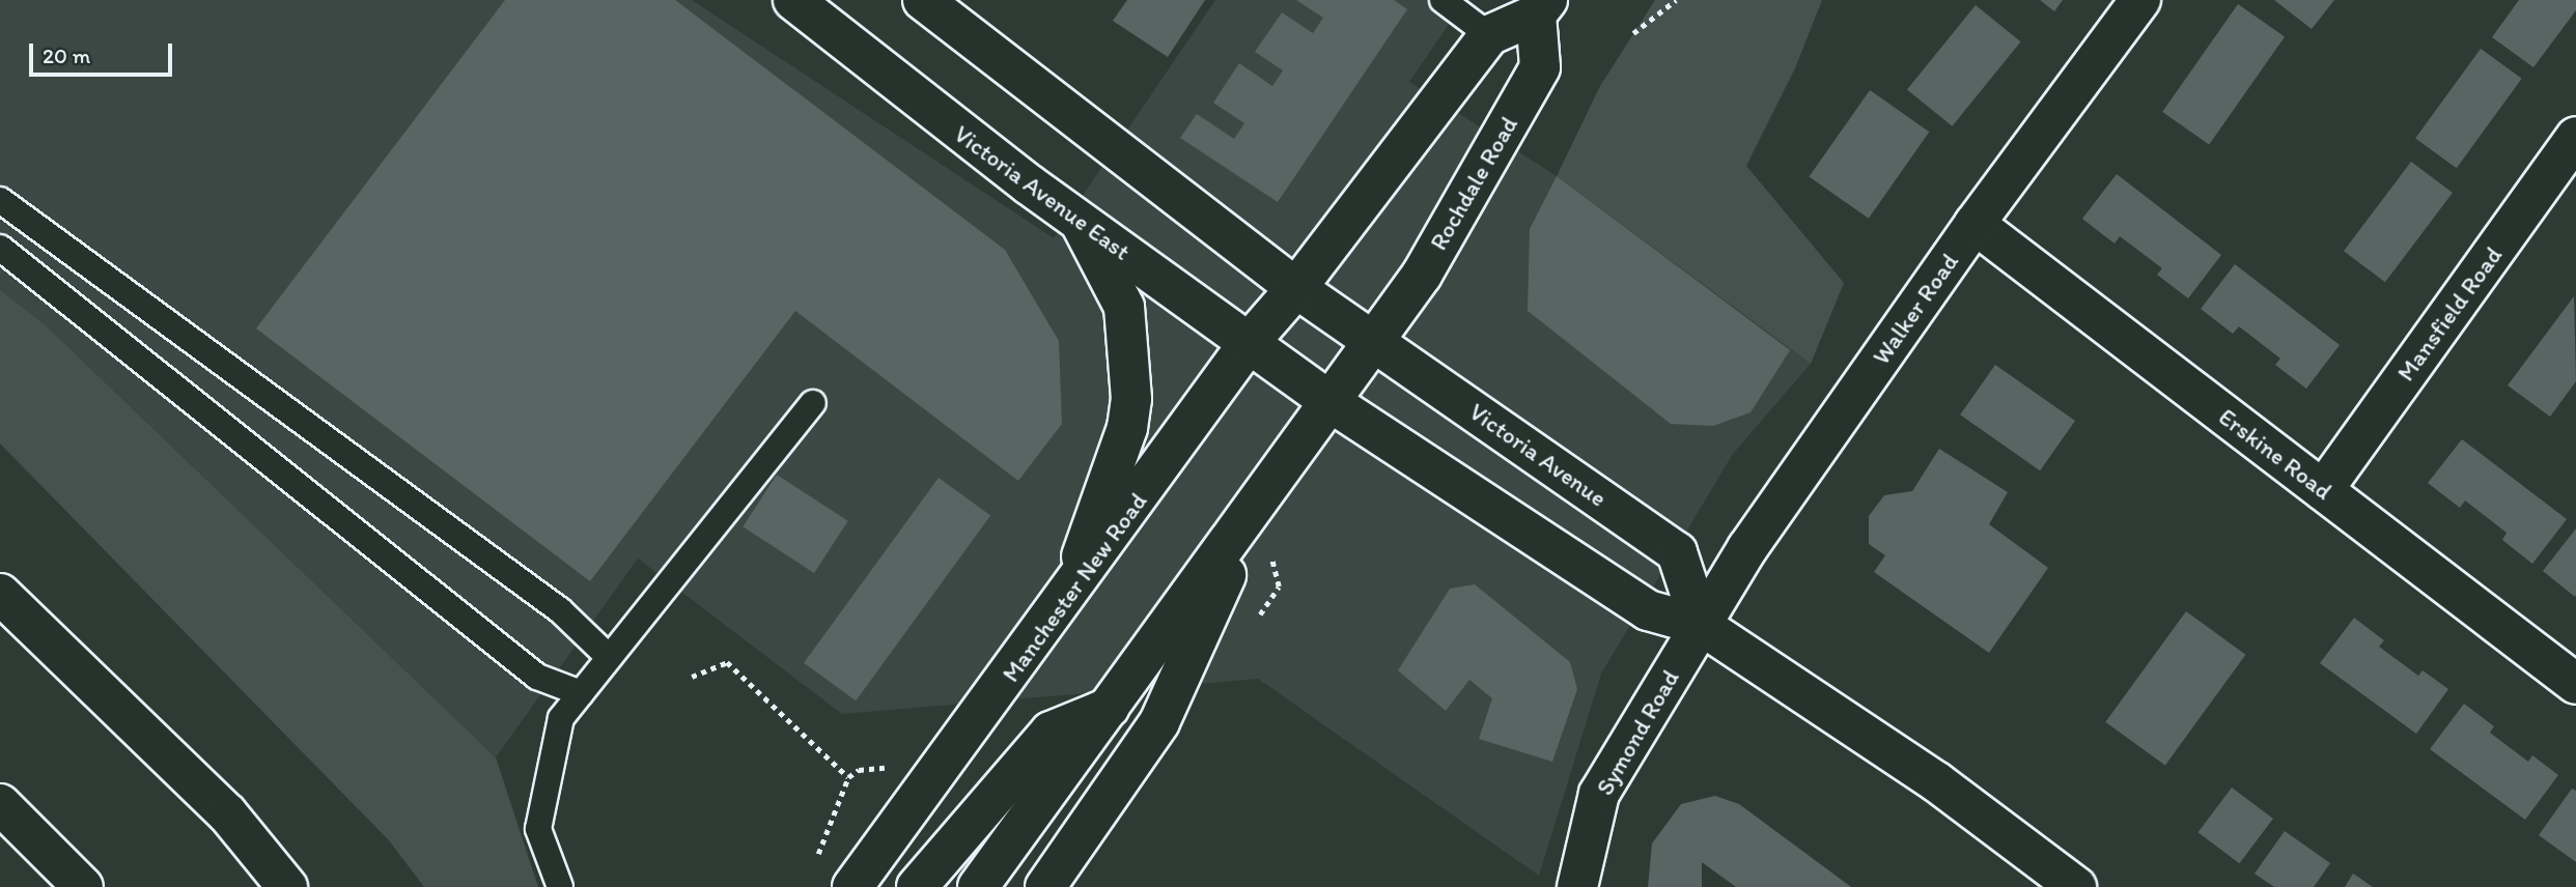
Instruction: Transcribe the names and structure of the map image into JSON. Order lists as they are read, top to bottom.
{
  "streets": {
    "main road": [
      "Rochdale Road",
      "Victoria Avenue East",
      "Walker Road",
      "Mansfield Road",
      "Erskine Road",
      "Victoria Avenue",
      "Manchester New Road",
      "Symond Road"
    ]
  },
  "crossings": [
    ["Rochdale Road", "Victoria Avenue"],
    ["Rochdale Road", "Manchester New Road"],
    ["Victoria Avenue East", "Manchester New Road"],
    ["Walker Road", "Erskine Road"],
    ["Walker Road", "Victoria Avenue"],
    ["Walker Road", "Symond Road"],
    ["Mansfield Road", "Erskine Road"],
    ["Victoria Avenue", "Manchester New Road"],
    ["Victoria Avenue", "Symond Road"]
  ],
  "scale_bar": "20 m"
}
